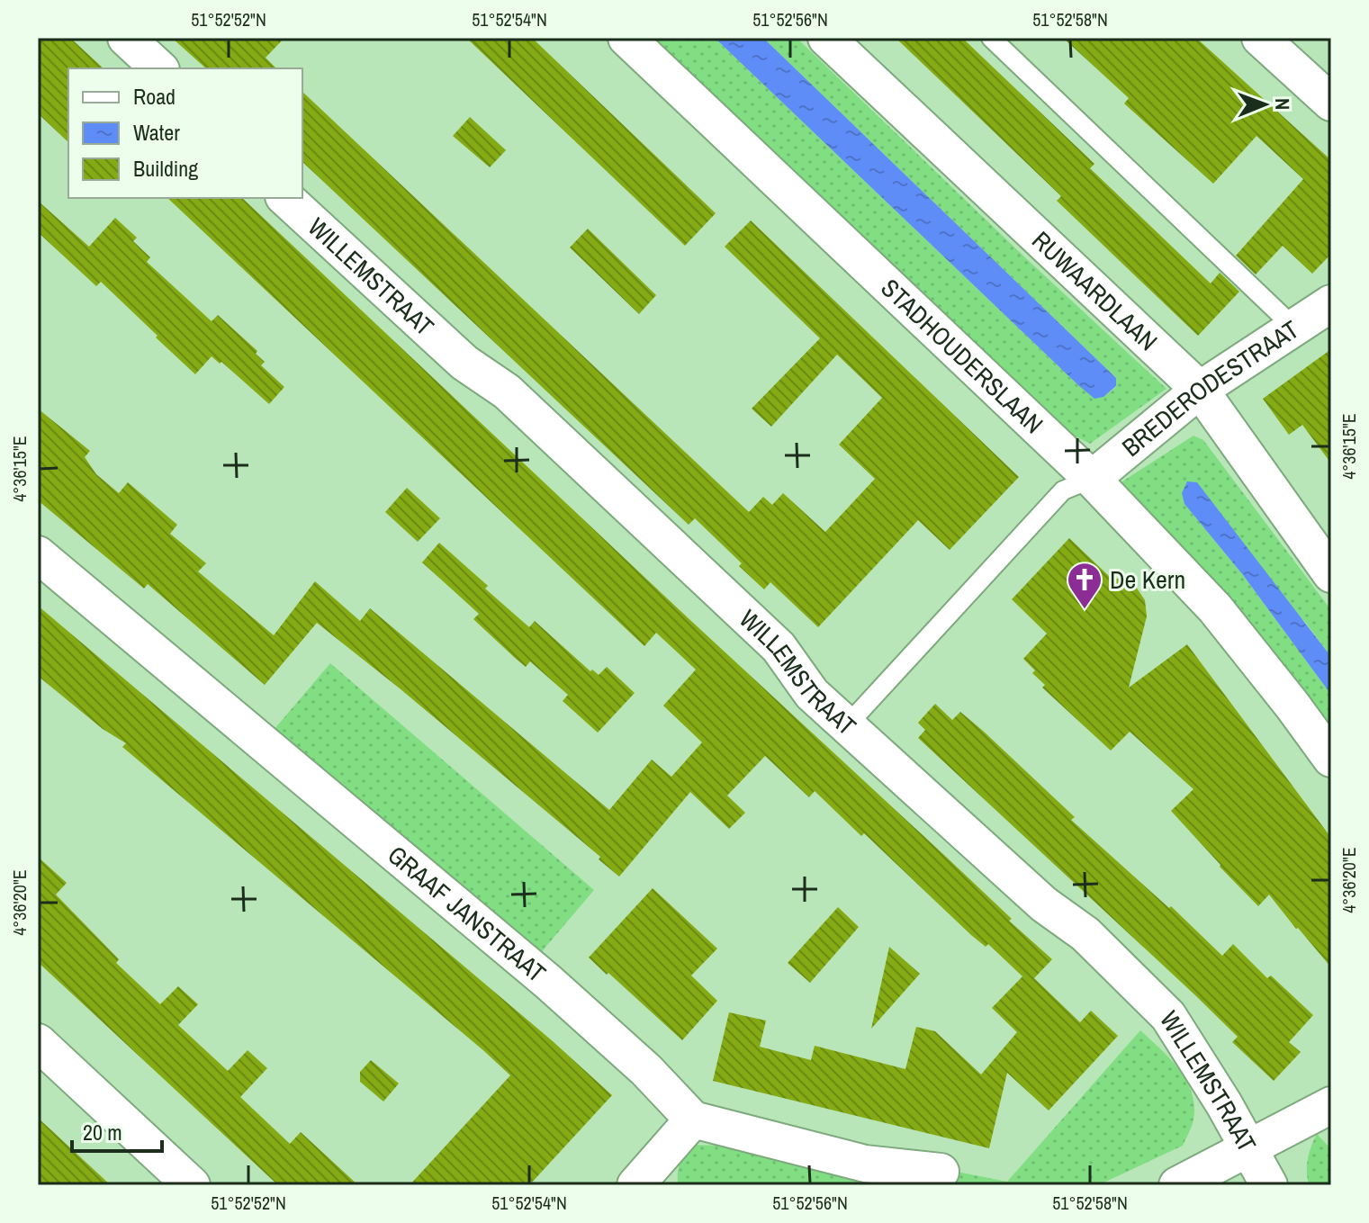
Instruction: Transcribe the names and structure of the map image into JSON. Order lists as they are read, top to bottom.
{
  "streets": {
    "street": [
      "WILLEMSTRAAT",
      "RUWAARDLAAN",
      "STADHOUDERSLAAN",
      "BREDERODESTRAAT",
      "GRAAF JANSTRAAT"
    ]
  },
  "crossings": [
    ["RUWAARDLAAN", "BREDERODESTRAAT"],
    ["STADHOUDERSLAAN", "BREDERODESTRAAT"]
  ],
  "places": {
    "church": ["De Kern"]
  },
  "legend": ["Road", "Water", "Building"],
  "scale_bar": "20 m",
  "north": "right",
  "coordinates": [
    "51°52'52\"N",
    "51°52'54\"N",
    "51°52'56\"N",
    "51°52'58\"N",
    "4°36'15\"E",
    "4°36'20\"E"
  ]
}
